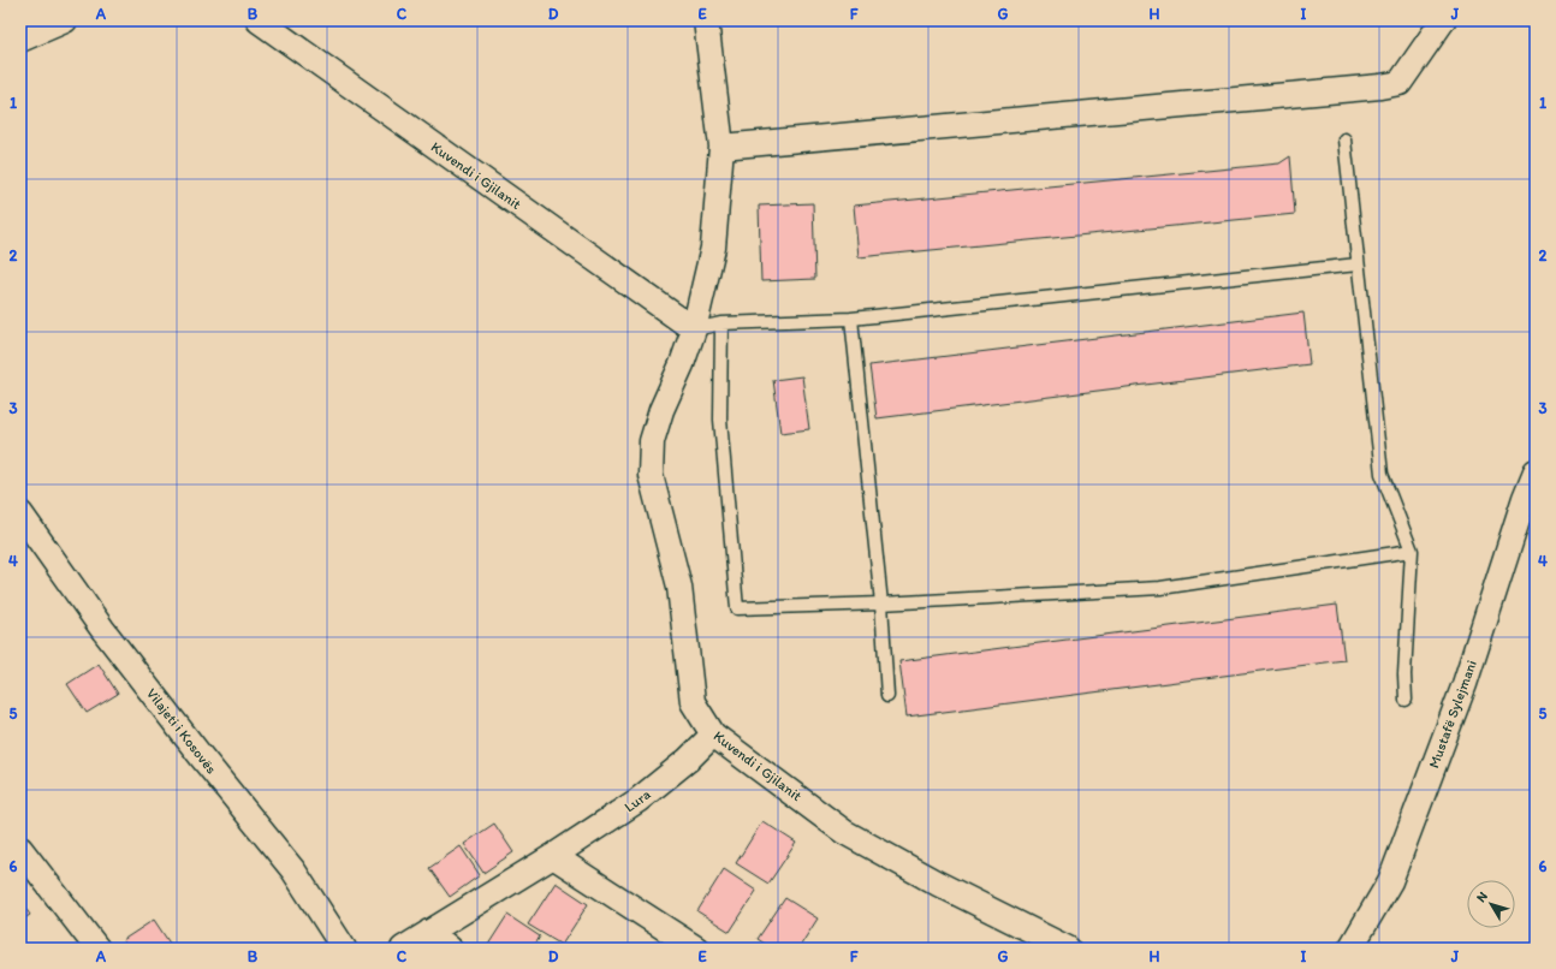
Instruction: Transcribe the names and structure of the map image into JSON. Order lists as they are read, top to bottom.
{
  "streets": {
    "street": [
      "Kuvendi i Gjilanit",
      "Mustafë Sylejmani",
      "Vilajeti i Kosovës",
      "Lura"
    ]
  },
  "crossings": [
    ["Kuvendi i Gjilanit", "Lura"]
  ],
  "north": "top left",
  "grid": {
    "columns": [
      "A",
      "B",
      "C",
      "D",
      "E",
      "F",
      "G",
      "H",
      "I",
      "J"
    ],
    "rows": [
      "1",
      "2",
      "3",
      "4",
      "5",
      "6"
    ]
  }
}
